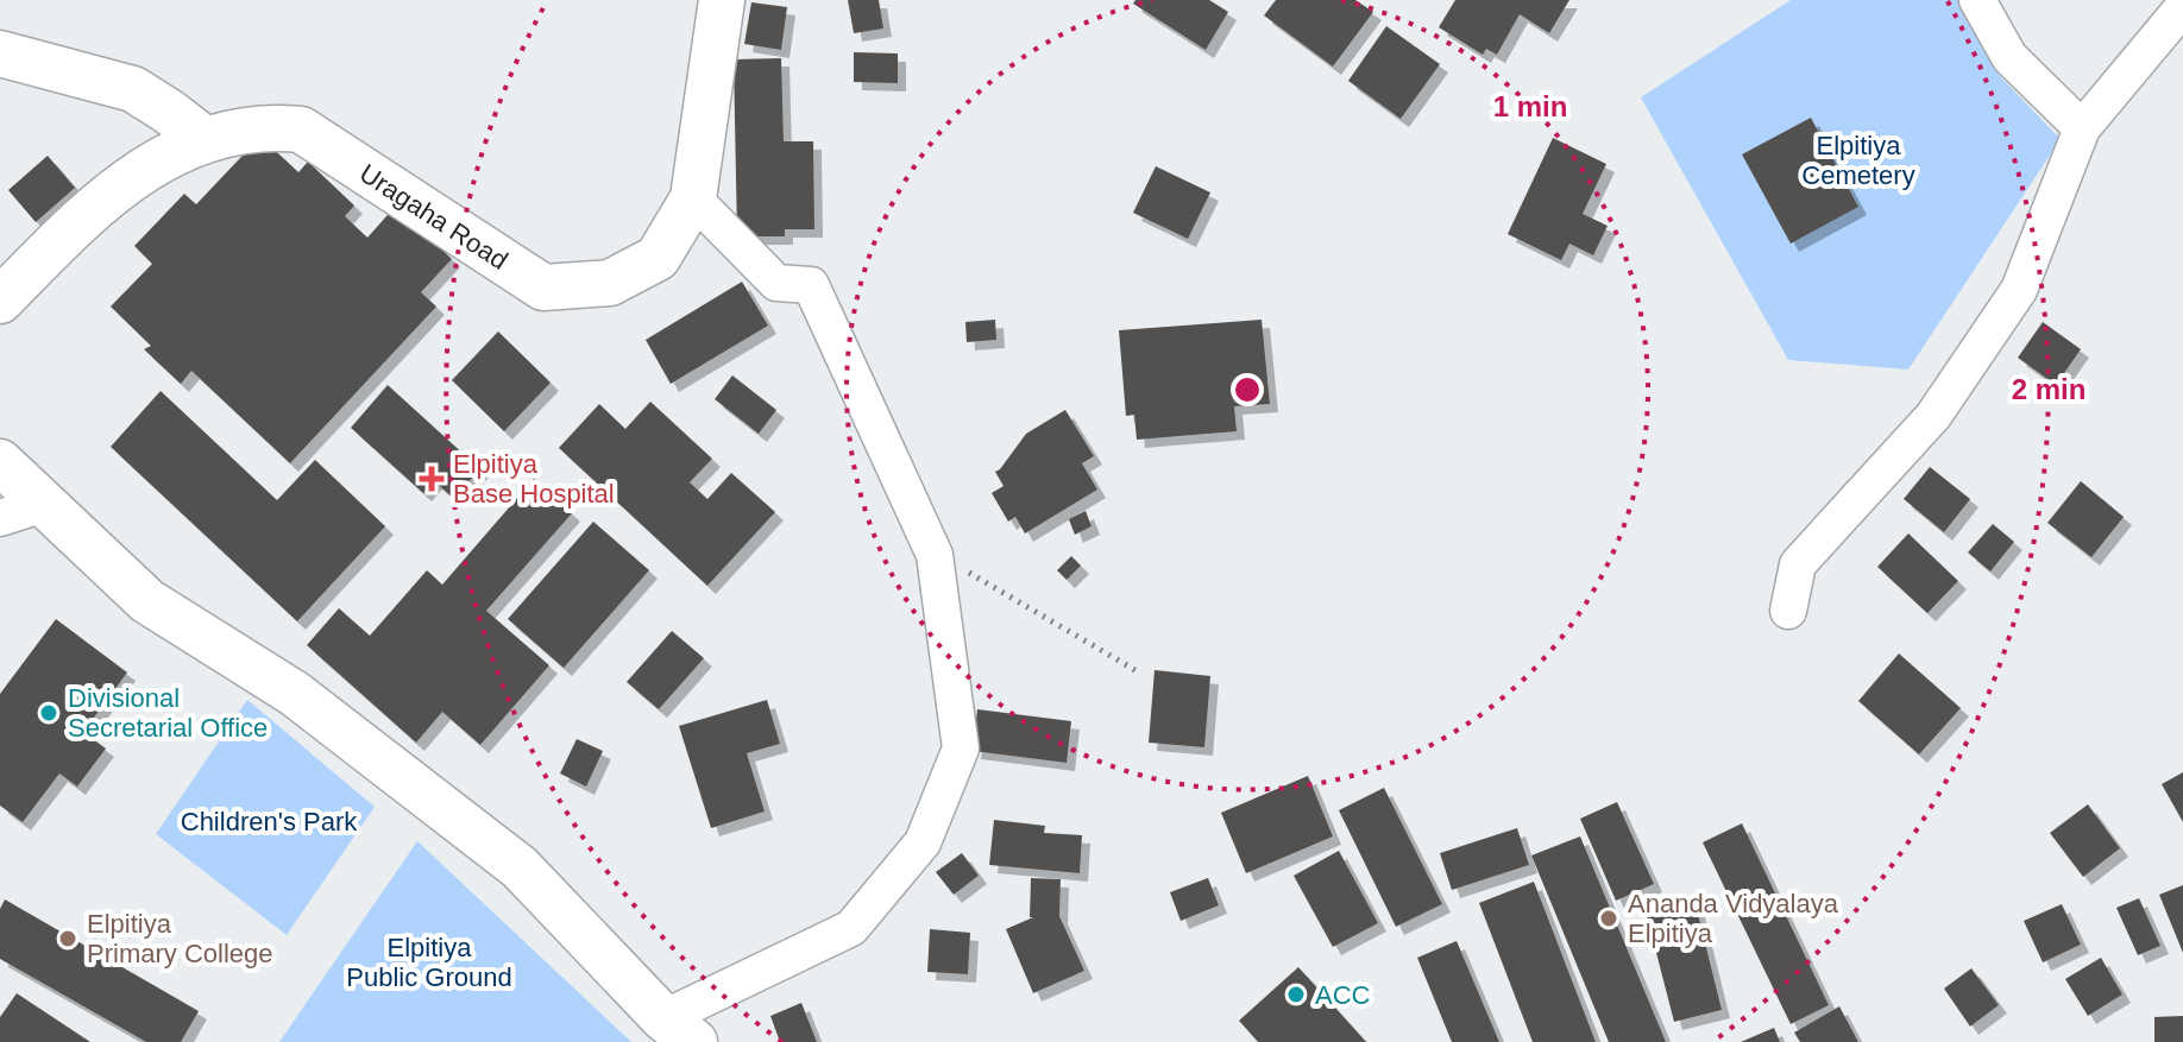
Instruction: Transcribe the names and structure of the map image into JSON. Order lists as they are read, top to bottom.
{
  "streets": {
    "main road": ["Uragaha Road"]
  },
  "parks": ["Elpitiya Cemetery", "Children's Park", "Elpitiya Public Ground"],
  "places": {
    "health": ["Elpitiya Base Hospital"],
    "other": [
      "Divisional Secretarial Office",
      "Ananda Vidyalaya Elpitiya",
      "Elpitiya Primary College",
      "ACC"
    ]
  },
  "rings": ["1 min", "2 min"]
}
